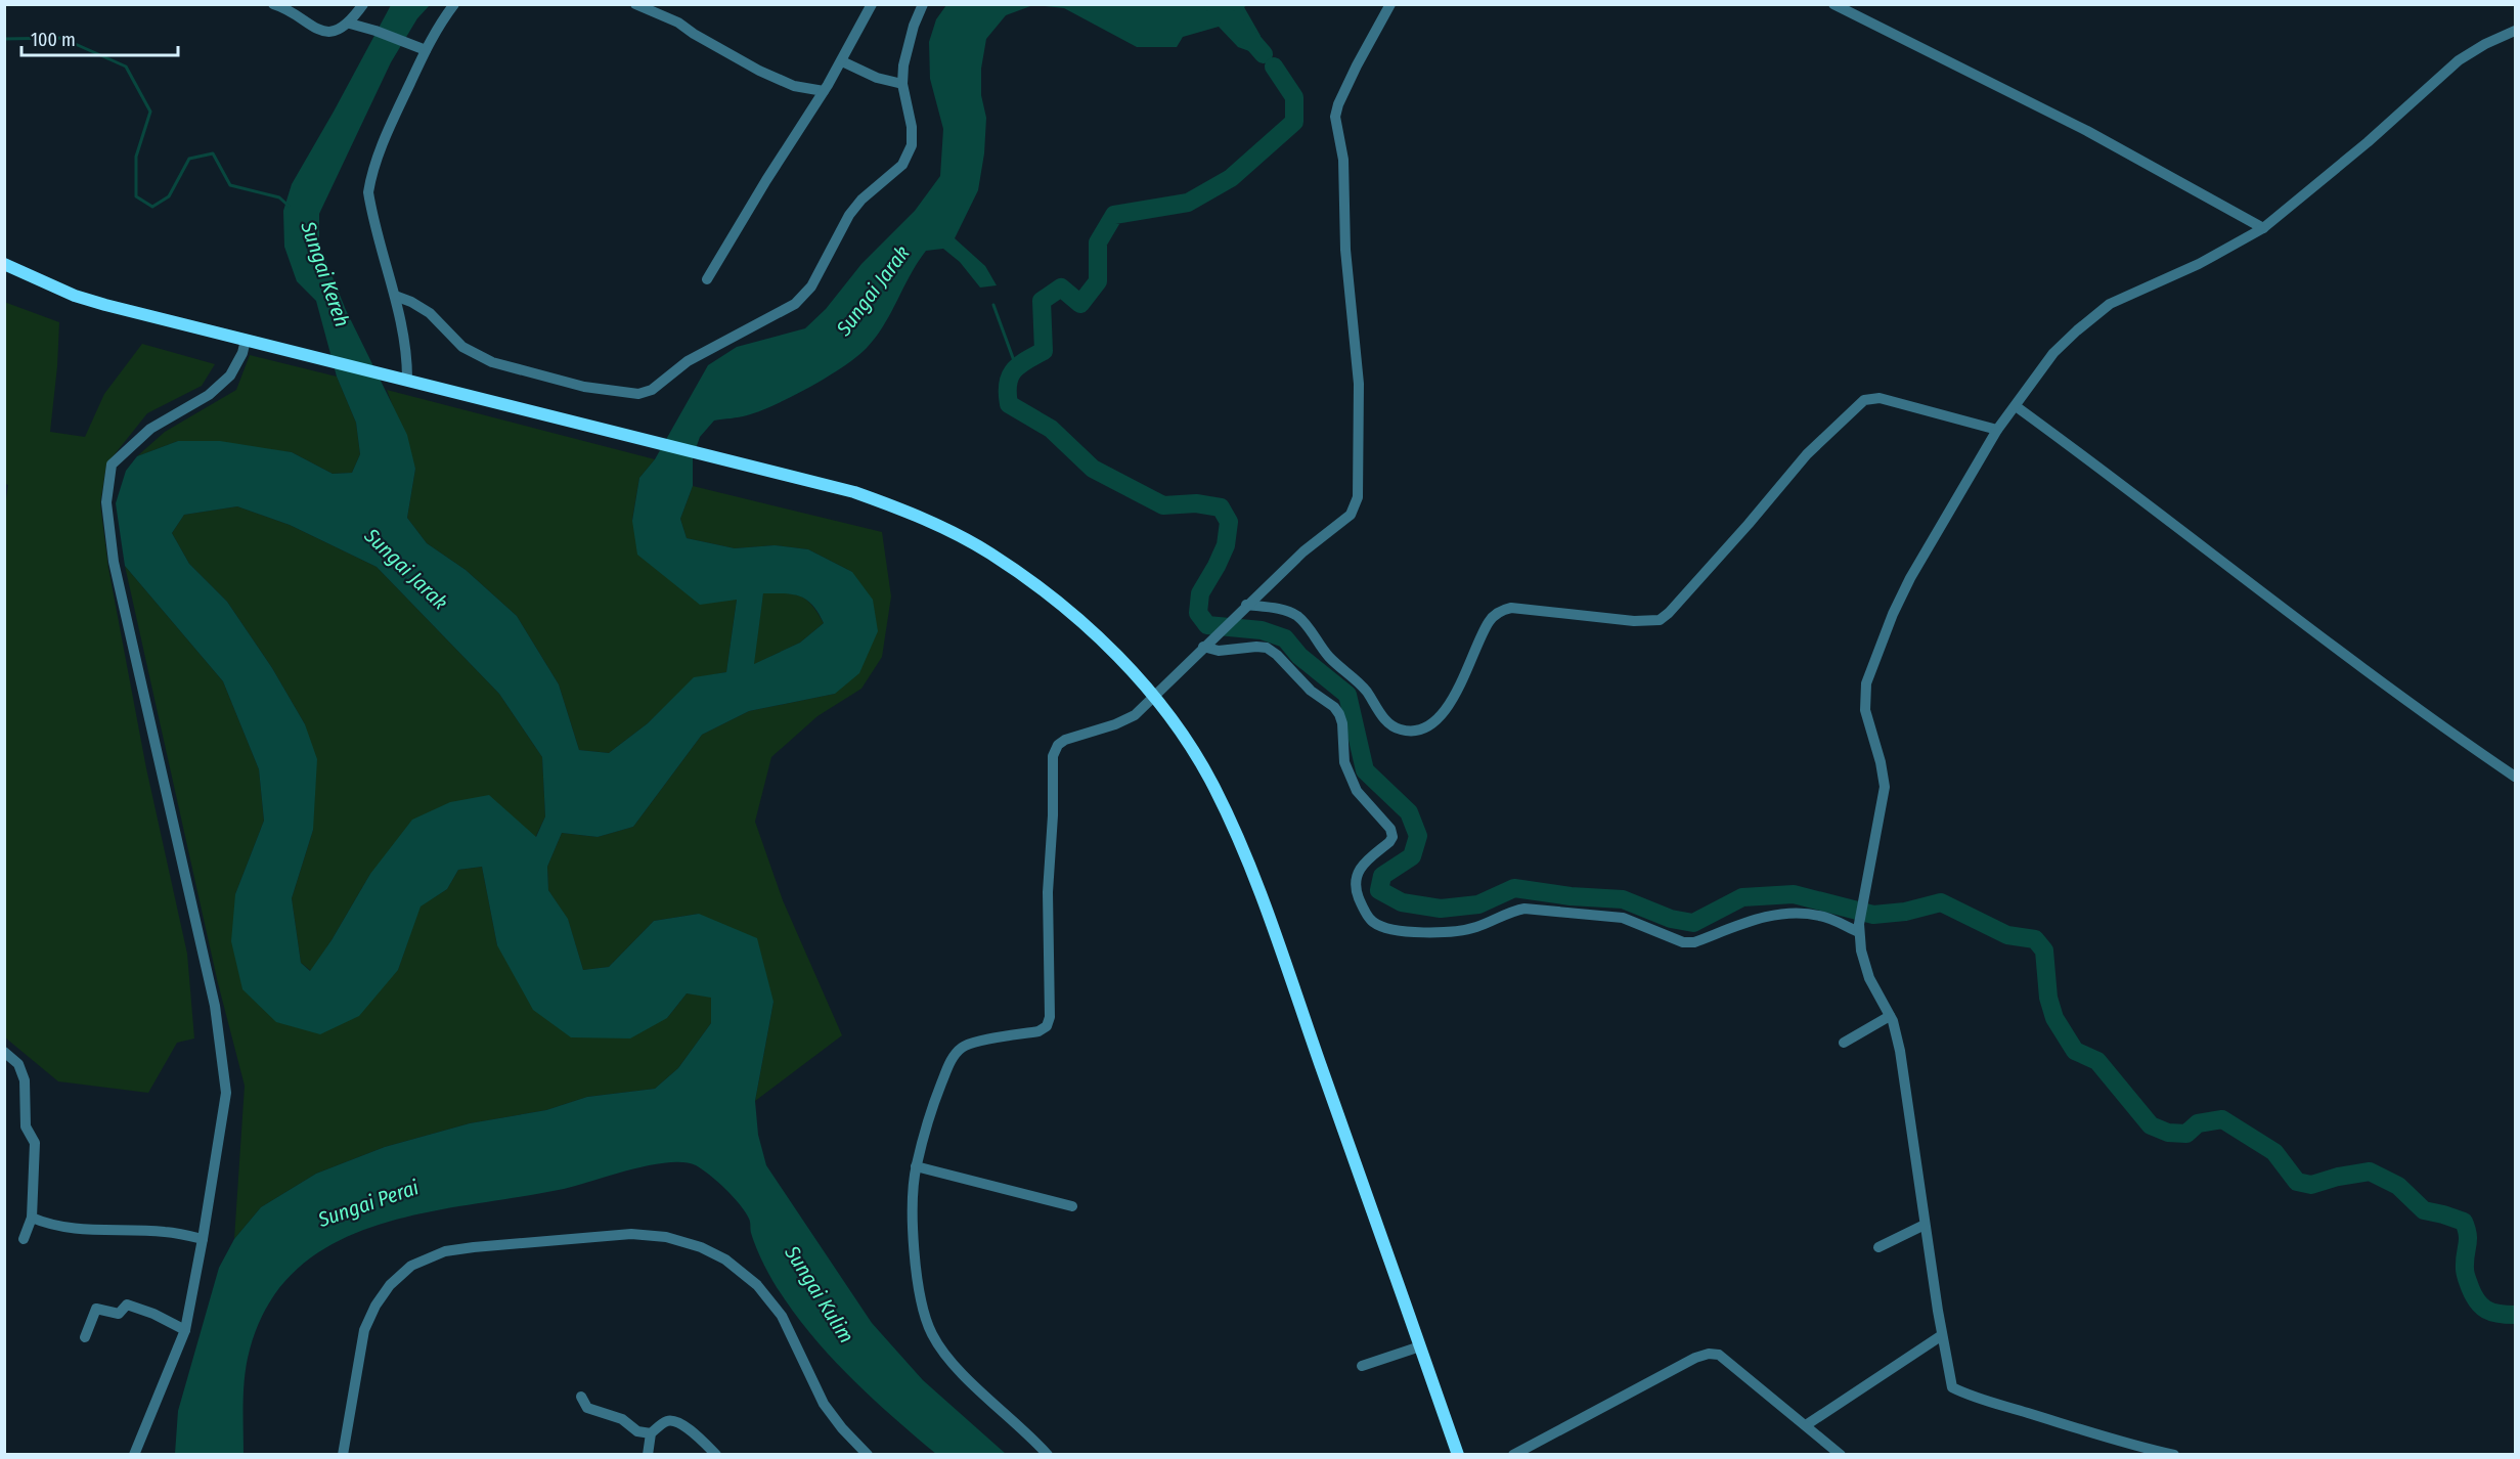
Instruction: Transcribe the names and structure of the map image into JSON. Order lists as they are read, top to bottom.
{
  "water": [
    "Sungai Kereh",
    "Sungai Jarak",
    "Sungai Perai",
    "Sungai Kulim"
  ],
  "scale_bar": "100 m"
}
